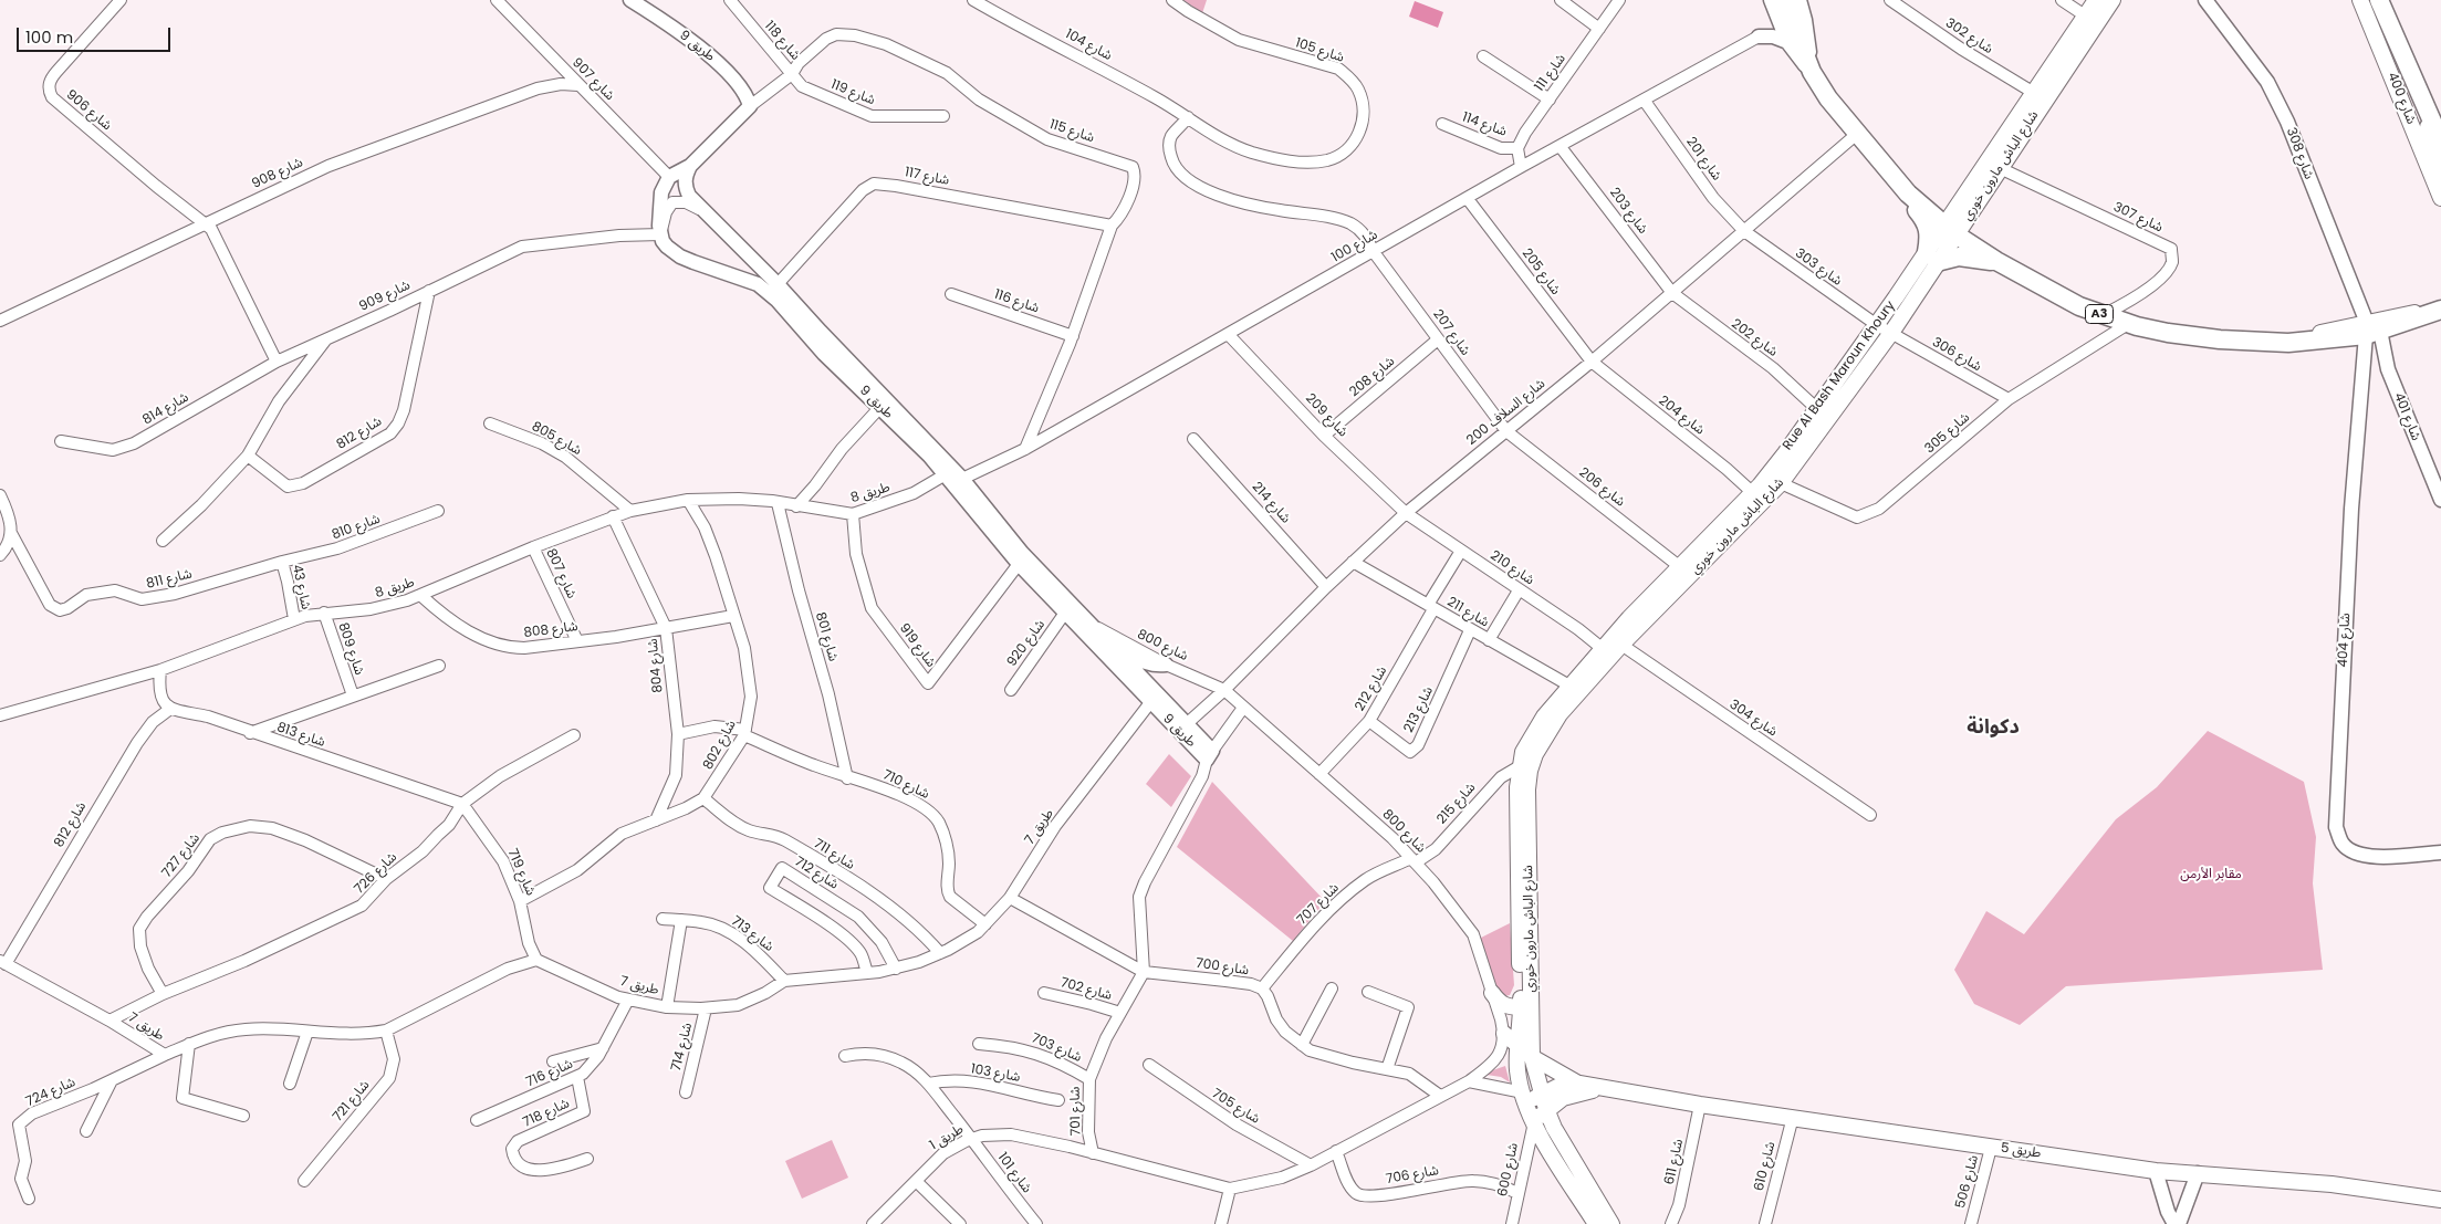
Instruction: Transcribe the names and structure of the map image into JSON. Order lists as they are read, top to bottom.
{
  "streets": {
    "highway": ["A3"],
    "main road": [
      "شارع 400",
      "شارع الباش مارون خوري",
      "Rue Al Bash Maroun Khoury",
      "طريق 5"
    ],
    "street": [
      "شارع 302",
      "شارع 118",
      "شارع 104",
      "طريق 9",
      "شارع 105",
      "شارع 111",
      "شارع 907",
      "شارع 119",
      "شارع 906",
      "شارع 114",
      "شارع 115",
      "شارع 308",
      "شارع 201",
      "شارع 908",
      "شارع 117",
      "شارع 203",
      "شارع 307",
      "شارع 100",
      "شارع 303",
      "شارع 205",
      "شارع 909",
      "شارع 116",
      "شارع 207",
      "شارع 202",
      "شارع 306",
      "شارع 208",
      "9 طريق",
      "شارع 814",
      "200 شارع السلاف",
      "شارع 209",
      "شارع 204",
      "شارع 401",
      "شارع 812",
      "شارع 305",
      "شارع 805",
      "شارع 206",
      "طريق 8",
      "شارع 214",
      "شارع 810",
      "شارع 210",
      "شارع 807",
      "شارع 811",
      "شارع 43",
      "شارع 211",
      "شارع 808",
      "شارع 801",
      "شارع 404",
      "شارع 920",
      "شارع 919",
      "شارع 800",
      "شارع 809",
      "شارع 804",
      "شارع 212",
      "شارع 213",
      "شارع 304",
      "شارع 813",
      "شارع 802",
      "شارع 710",
      "شارع 215",
      "7 طريق",
      "800 شارع",
      "شارع 711",
      "شارع 727",
      "شارع 719",
      "شارع 726",
      "شارع 712",
      "شارع 707",
      "شارع 713",
      "شارع 700",
      "شارع 702",
      "شارع 714",
      "شارع 703",
      "شارع 716",
      "شارع 103",
      "شارع 724",
      "شارع 721",
      "شارع 705",
      "شارع 701",
      "شارع 718",
      "طريق 1",
      "شارع 611",
      "شارع 610",
      "شارع 600",
      "شارع 101",
      "شارع 706",
      "شارع 506"
    ]
  },
  "crossings": [
    ["شارع 302", "Rue Al Bash Maroun Khoury"],
    ["شارع 118", "شارع 119"],
    ["شارع 118", "شارع 115"],
    ["شارع 104", "شارع 105"],
    ["شارع 104", "شارع 207"],
    ["طريق 9", "شارع 115"],
    ["شارع 105", "شارع 207"],
    ["شارع 111", "شارع 114"],
    ["شارع 907", "شارع 908"],
    ["شارع 119", "شارع 115"],
    ["شارع 906", "شارع 908"],
    ["شارع 115", "شارع 117"],
    ["شارع 115", "شارع 100"],
    ["شارع 115", "شارع 116"],
    ["شارع 308", "A3"],
    ["شارع 308", "شارع 401"],
    ["شارع 308", "شارع 404"],
    ["شارع 201", "شارع 100"],
    ["شارع 201", "شارع 303"],
    ["شارع 201", "200 شارع السلاف"],
    ["شارع الباش مارون خوري", "شارع 307"],
    ["شارع الباش مارون خوري", "شارع 303"],
    ["شارع الباش مارون خوري", "A3"],
    ["شارع الباش مارون خوري", "شارع 306"],
    ["شارع الباش مارون خوري", "Rue Al Bash Maroun Khoury"],
    ["شارع الباش مارون خوري", "شارع 305"],
    ["شارع الباش مارون خوري", "شارع 304"],
    ["شارع 117", "9 طريق"],
    ["شارع 203", "شارع 100"],
    ["شارع 203", "شارع 202"],
    ["شارع 203", "200 شارع السلاف"],
    ["شارع 307", "A3"],
    ["شارع 100", "شارع 205"],
    ["شارع 100", "شارع 207"],
    ["شارع 100", "9 طريق"],
    ["شارع 100", "شارع 209"],
    ["شارع 303", "شارع 306"],
    ["شارع 303", "Rue Al Bash Maroun Khoury"],
    ["شارع 303", "200 شارع السلاف"],
    ["شارع 205", "200 شارع السلاف"],
    ["شارع 205", "شارع 204"],
    ["شارع 909", "9 طريق"],
    ["شارع 909", "شارع 814"],
    ["شارع 909", "شارع 812"],
    ["A3", "Rue Al Bash Maroun Khoury"],
    ["A3", "200 شارع السلاف"],
    ["A3", "شارع 401"],
    ["A3", "شارع 305"],
    ["A3", "شارع 404"],
    ["شارع 207", "شارع 208"],
    ["شارع 207", "200 شارع السلاف"],
    ["شارع 207", "شارع 206"],
    ["شارع 202", "Rue Al Bash Maroun Khoury"],
    ["شارع 202", "200 شارع السلاف"],
    ["شارع 306", "شارع 305"],
    ["Rue Al Bash Maroun Khoury", "شارع 204"],
    ["Rue Al Bash Maroun Khoury", "شارع 206"],
    ["Rue Al Bash Maroun Khoury", "شارع 210"],
    ["Rue Al Bash Maroun Khoury", "شارع 211"],
    ["Rue Al Bash Maroun Khoury", "شارع 215"],
    ["Rue Al Bash Maroun Khoury", "شارع 600"],
    ["شارع 208", "شارع 209"],
    ["9 طريق", "200 شارع السلاف"],
    ["9 طريق", "طريق 8"],
    ["9 طريق", "شارع 920"],
    ["9 طريق", "شارع 919"],
    ["9 طريق", "شارع 800"],
    ["9 طريق", "7 طريق"],
    ["200 شارع السلاف", "شارع 209"],
    ["200 شارع السلاف", "شارع 204"],
    ["200 شارع السلاف", "شارع 206"],
    ["200 شارع السلاف", "شارع 214"],
    ["200 شارع السلاف", "شارع 210"],
    ["200 شارع السلاف", "شارع 211"],
    ["200 شارع السلاف", "شارع 800"],
    ["200 شارع السلاف", "800 شارع"],
    ["شارع 209", "شارع 210"],
    ["شارع 401", "شارع 404"],
    ["شارع 812", "شارع 813"],
    ["شارع 812", "7 طريق"],
    ["شارع 805", "طريق 8"],
    ["طريق 8", "شارع 807"],
    ["طريق 8", "شارع 43"],
    ["طريق 8", "شارع 808"],
    ["طريق 8", "شارع 801"],
    ["طريق 8", "شارع 919"],
    ["طريق 8", "شارع 809"],
    ["طريق 8", "شارع 804"],
    ["طريق 8", "شارع 802"],
    ["شارع 810", "شارع 811"],
    ["شارع 810", "شارع 43"],
    ["شارع 210", "شارع 212"],
    ["شارع 807", "شارع 808"],
    ["شارع 811", "شارع 43"],
    ["شارع 211", "شارع 212"],
    ["شارع 211", "شارع 213"],
    ["شارع 808", "شارع 804"],
    ["شارع 808", "شارع 802"],
    ["شارع 801", "شارع 710"],
    ["شارع 800", "800 شارع"],
    ["شارع 804", "شارع 802"],
    ["شارع 804", "شارع 710"],
    ["شارع 212", "شارع 213"],
    ["شارع 212", "800 شارع"],
    ["شارع 813", "شارع 719"],
    ["شارع 813", "شارع 726"],
    ["شارع 802", "شارع 710"],
    ["شارع 802", "شارع 711"],
    ["شارع 802", "شارع 719"],
    ["شارع 710", "7 طريق"],
    ["شارع 215", "800 شارع"],
    ["شارع 215", "شارع 707"],
    ["7 طريق", "شارع 711"],
    ["7 طريق", "شارع 719"],
    ["7 طريق", "شارع 726"],
    ["7 طريق", "شارع 712"],
    ["7 طريق", "شارع 713"],
    ["7 طريق", "شارع 700"],
    ["7 طريق", "شارع 714"],
    ["7 طريق", "شارع 716"],
    ["7 طريق", "شارع 724"],
    ["7 طريق", "شارع 721"],
    ["800 شارع", "شارع 707"],
    ["800 شارع", "شارع 701"],
    ["شارع 727", "شارع 726"],
    ["شارع 719", "شارع 726"],
    ["شارع 707", "شارع 700"],
    ["شارع 700", "شارع 701"],
    ["شارع 702", "شارع 701"],
    ["شارع 703", "شارع 701"],
    ["شارع 716", "شارع 718"],
    ["شارع 103", "شارع 101"],
    ["شارع 705", "شارع 701"],
    ["شارع 701", "طريق 1"],
    ["شارع 701", "شارع 706"],
    ["طريق 1", "شارع 101"],
    ["طريق 5", "شارع 611"],
    ["طريق 5", "شارع 610"],
    ["طريق 5", "شارع 506"],
    ["شارع 600", "شارع 706"]
  ],
  "districts": ["دكوانة"],
  "parks": ["مقابر الأرمن"],
  "scale_bar": "100 m"
}
